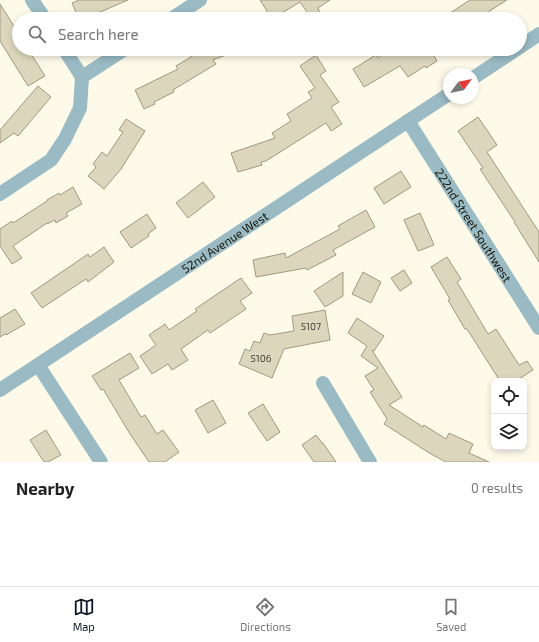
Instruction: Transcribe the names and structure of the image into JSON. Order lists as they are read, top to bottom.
{
  "streets": {
    "street": ["222nd Street Southwest", "52nd Avenue West"]
  },
  "crossings": [
    ["222nd Street Southwest", "52nd Avenue West"]
  ],
  "house_numbers": ["5107", "5106"],
  "north": "top right",
  "page": {
    "search": "Search here",
    "heading": ["Nearby", "0 results"],
    "nav": ["Map", "Directions", "Saved"]
  }
}
